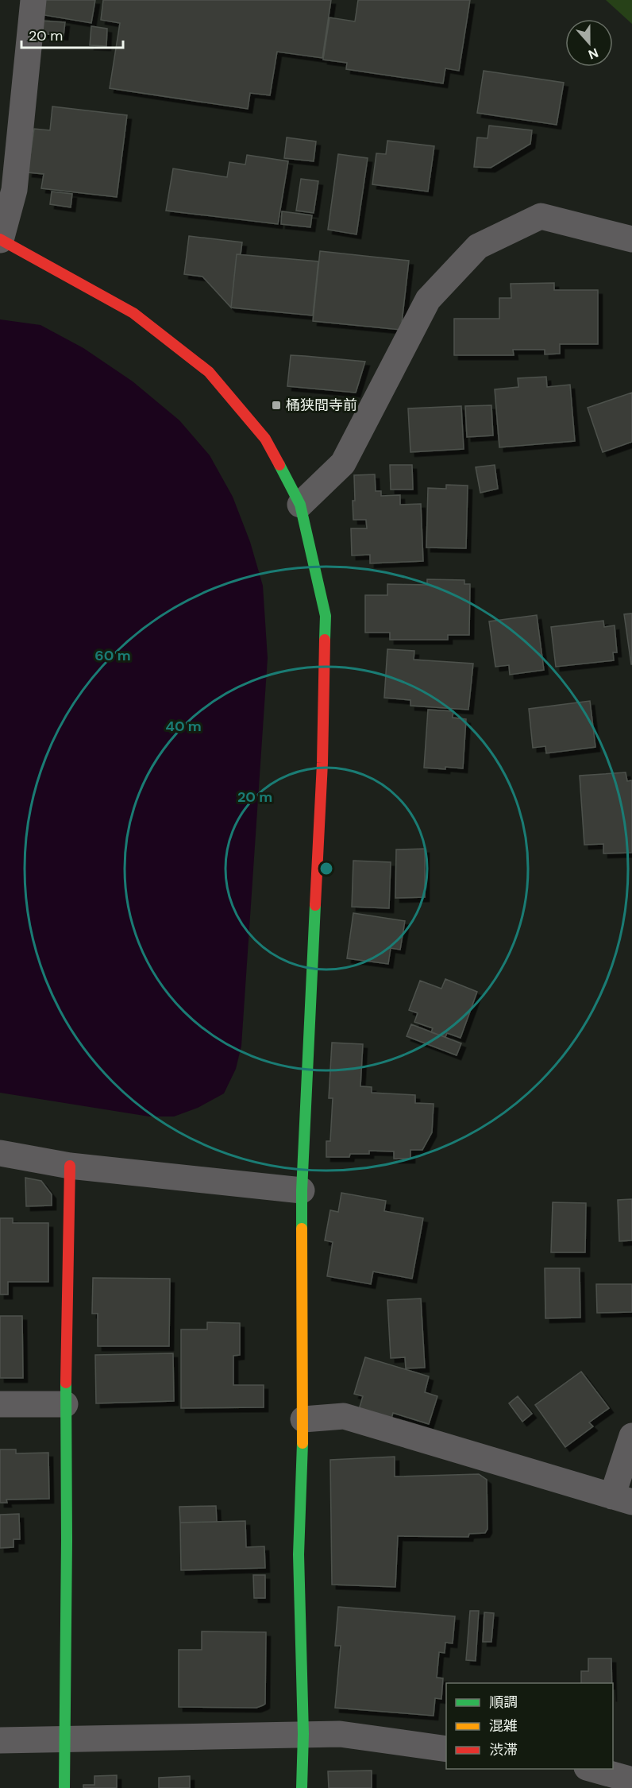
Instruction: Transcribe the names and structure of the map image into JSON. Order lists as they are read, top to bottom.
{
  "places": {
    "transit": ["桶狭間寺前"]
  },
  "legend": ["順調", "混雑", "渋滞"],
  "scale_bar": "20 m",
  "north": "bottom",
  "rings": ["60 m", "40 m", "20 m"]
}
